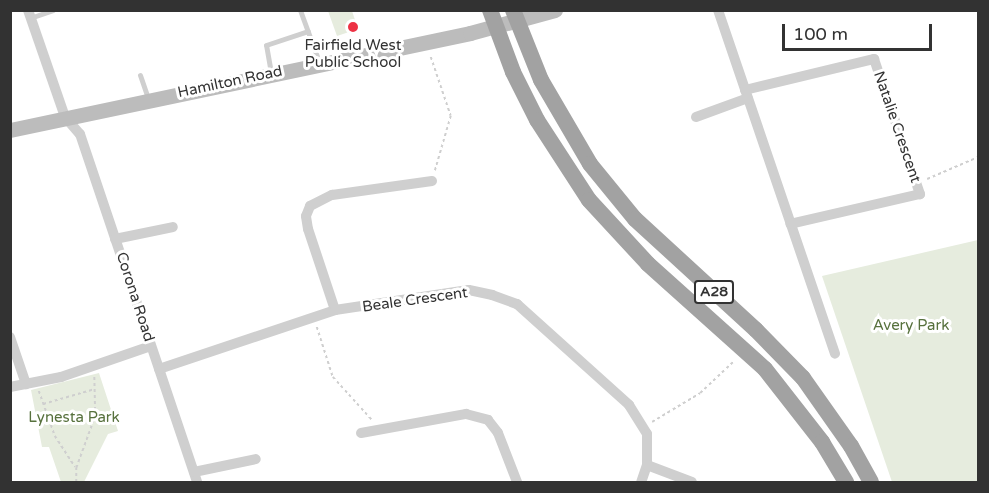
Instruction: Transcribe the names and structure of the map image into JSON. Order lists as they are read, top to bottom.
{
  "streets": {
    "highway": ["A28"],
    "main road": ["Hamilton Road"],
    "street": ["Natalie Crescent", "Corona Road", "Beale Crescent"]
  },
  "crossings": [
    ["Hamilton Road", "A28"],
    ["Hamilton Road", "Corona Road"],
    ["Corona Road", "Beale Crescent"]
  ],
  "parks": ["Avery Park", "Lynesta Park"],
  "places": ["Fairfield West Public School"],
  "scale_bar": "100 m"
}
